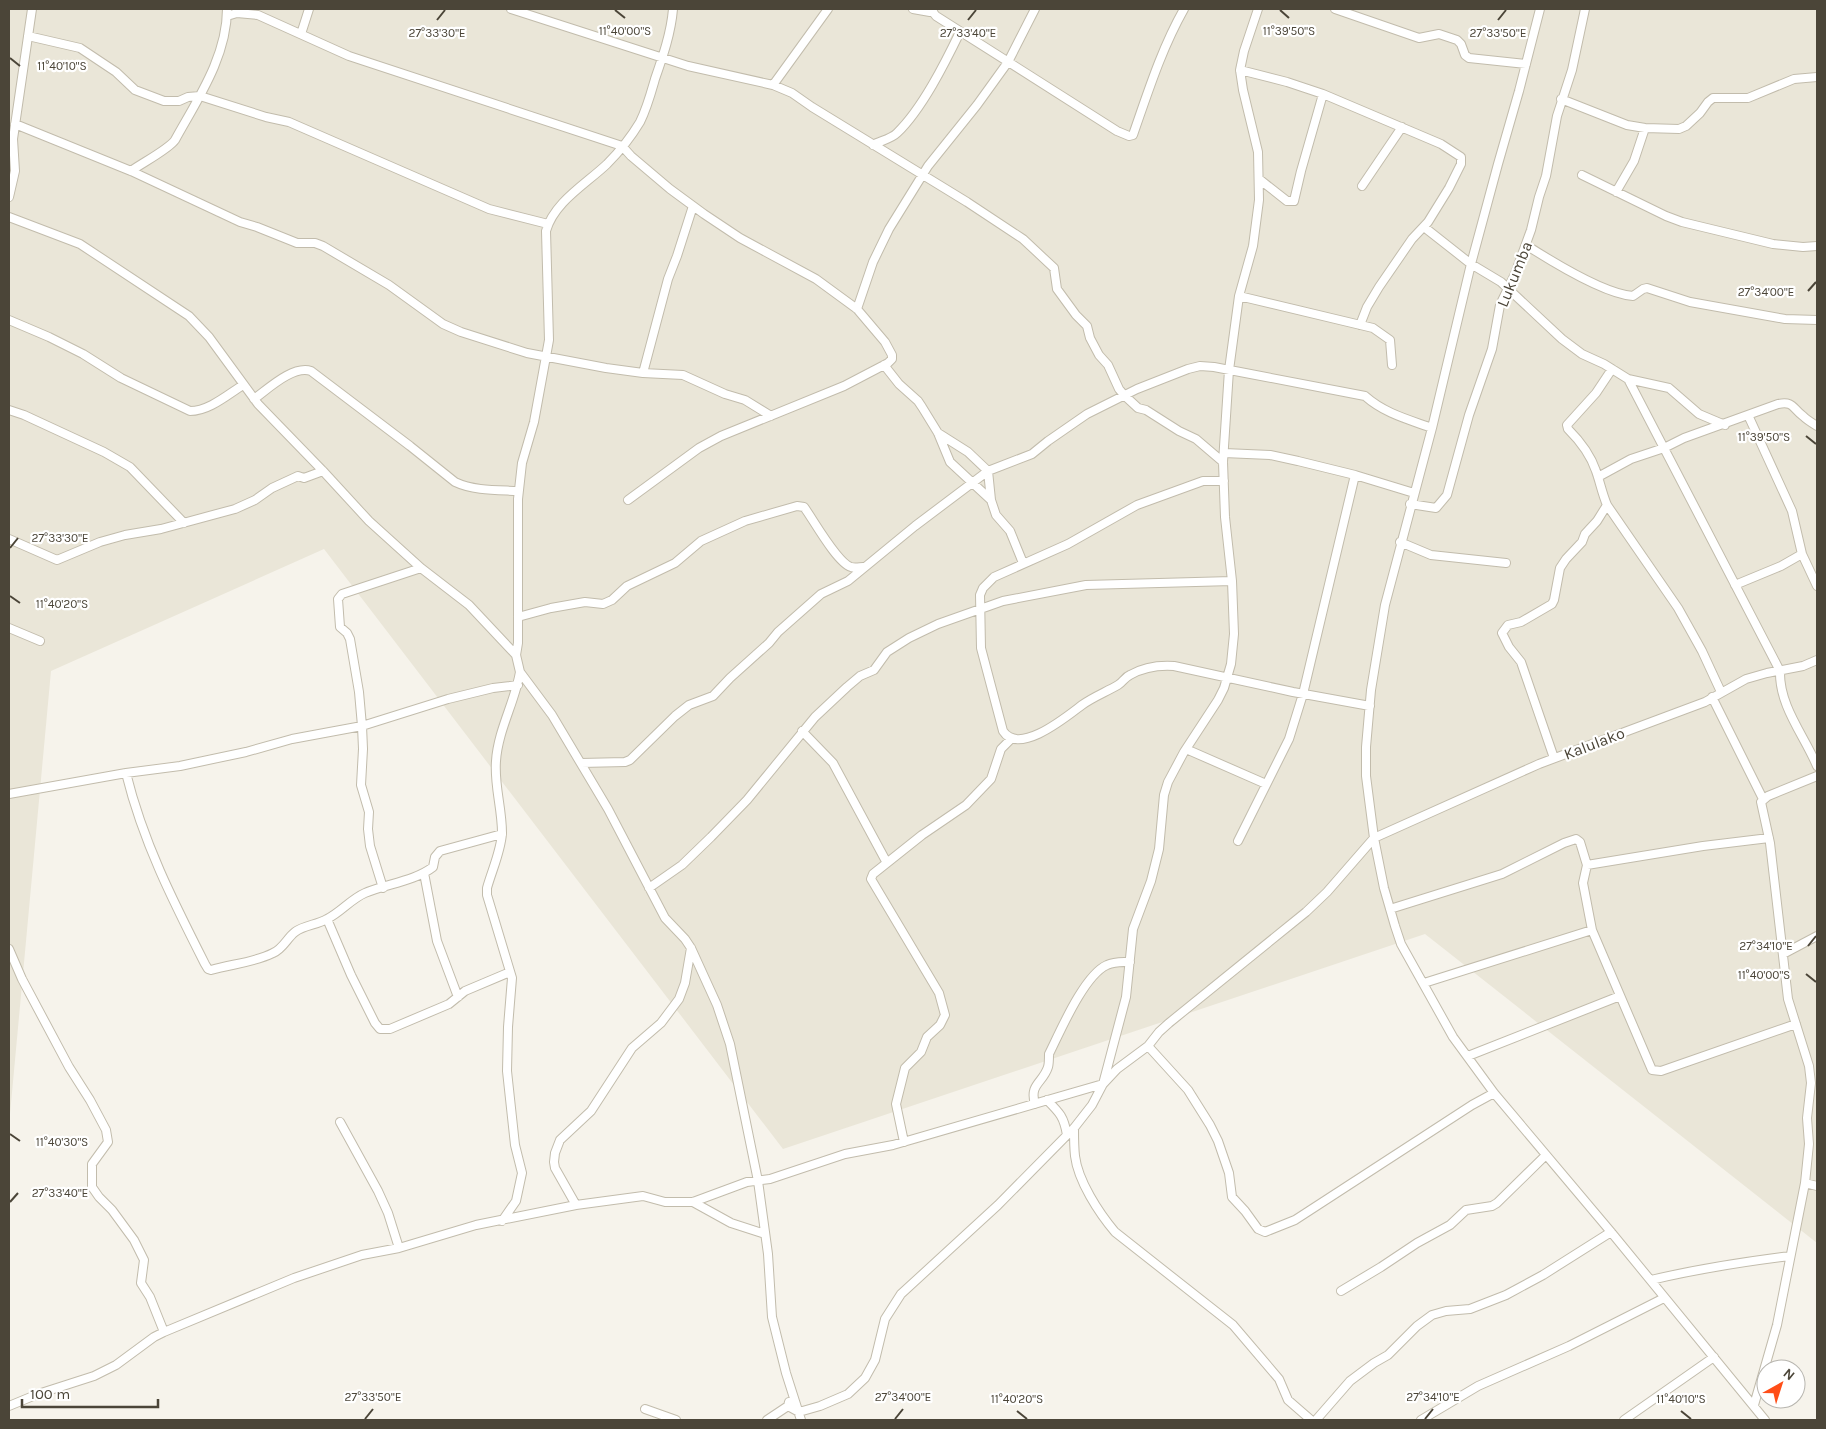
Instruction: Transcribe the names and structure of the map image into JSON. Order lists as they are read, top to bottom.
{
  "streets": {
    "street": ["Lukumba", "Kalulako"]
  },
  "scale_bar": "100 m",
  "north": "top right",
  "coordinates": [
    "11°40'00\"S",
    "11°39'50\"S",
    "27°33'30\"E",
    "27°33'40\"E",
    "27°33'50\"E",
    "11°40'10\"S",
    "27°34'00\"E",
    "11°40'20\"S",
    "27°34'10\"E",
    "11°40'30\"S"
  ]
}
